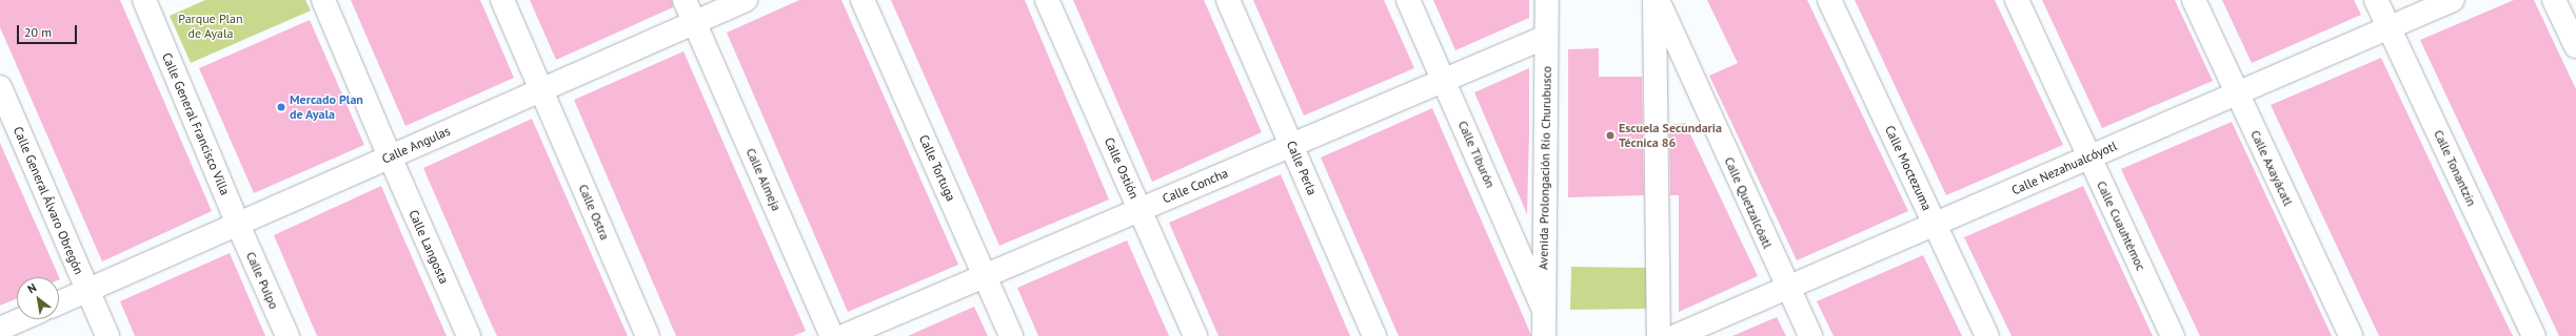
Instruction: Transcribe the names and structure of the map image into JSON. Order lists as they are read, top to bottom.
{
  "streets": {
    "street": [
      "Calle General Francisco Villa",
      "Calle Angulas",
      "Calle Tiburón",
      "Calle Tortuga",
      "Calle Ostión",
      "Calle Perla",
      "Avenida Prolongación Río Churubusco",
      "Calle Moctezuma",
      "Calle Nezahualcóyotl",
      "Calle Axayácatl",
      "Calle Tonantzín",
      "Calle Almeja",
      "Calle Concha",
      "Calle General Álvaro Obregón",
      "Calle Quetzalcóatl",
      "Calle Ostra",
      "Calle Cuauhtémoc",
      "Calle Langosta",
      "Calle Pulpo"
    ]
  },
  "crossings": [
    ["Calle General Francisco Villa", "Calle Angulas"],
    ["Calle General Francisco Villa", "Calle Pulpo"],
    ["Calle Angulas", "Calle Almeja"],
    ["Calle Angulas", "Calle General Álvaro Obregón"],
    ["Calle Angulas", "Calle Ostra"],
    ["Calle Angulas", "Calle Langosta"],
    ["Calle Angulas", "Calle Pulpo"],
    ["Calle Tiburón", "Avenida Prolongación Río Churubusco"],
    ["Calle Tiburón", "Calle Concha"],
    ["Calle Tortuga", "Calle Concha"],
    ["Calle Ostión", "Calle Concha"],
    ["Calle Perla", "Calle Concha"],
    ["Avenida Prolongación Río Churubusco", "Calle Concha"],
    ["Calle Moctezuma", "Calle Nezahualcóyotl"],
    ["Calle Nezahualcóyotl", "Calle Axayácatl"],
    ["Calle Nezahualcóyotl", "Calle Tonantzín"],
    ["Calle Nezahualcóyotl", "Calle Quetzalcóatl"],
    ["Calle Nezahualcóyotl", "Calle Cuauhtémoc"]
  ],
  "parks": ["Parque Plan de Ayala"],
  "places": ["Mercado Plan de Ayala", "Escuela Secundaria Técnica 86"],
  "scale_bar": "20 m",
  "north": "top left"
}
